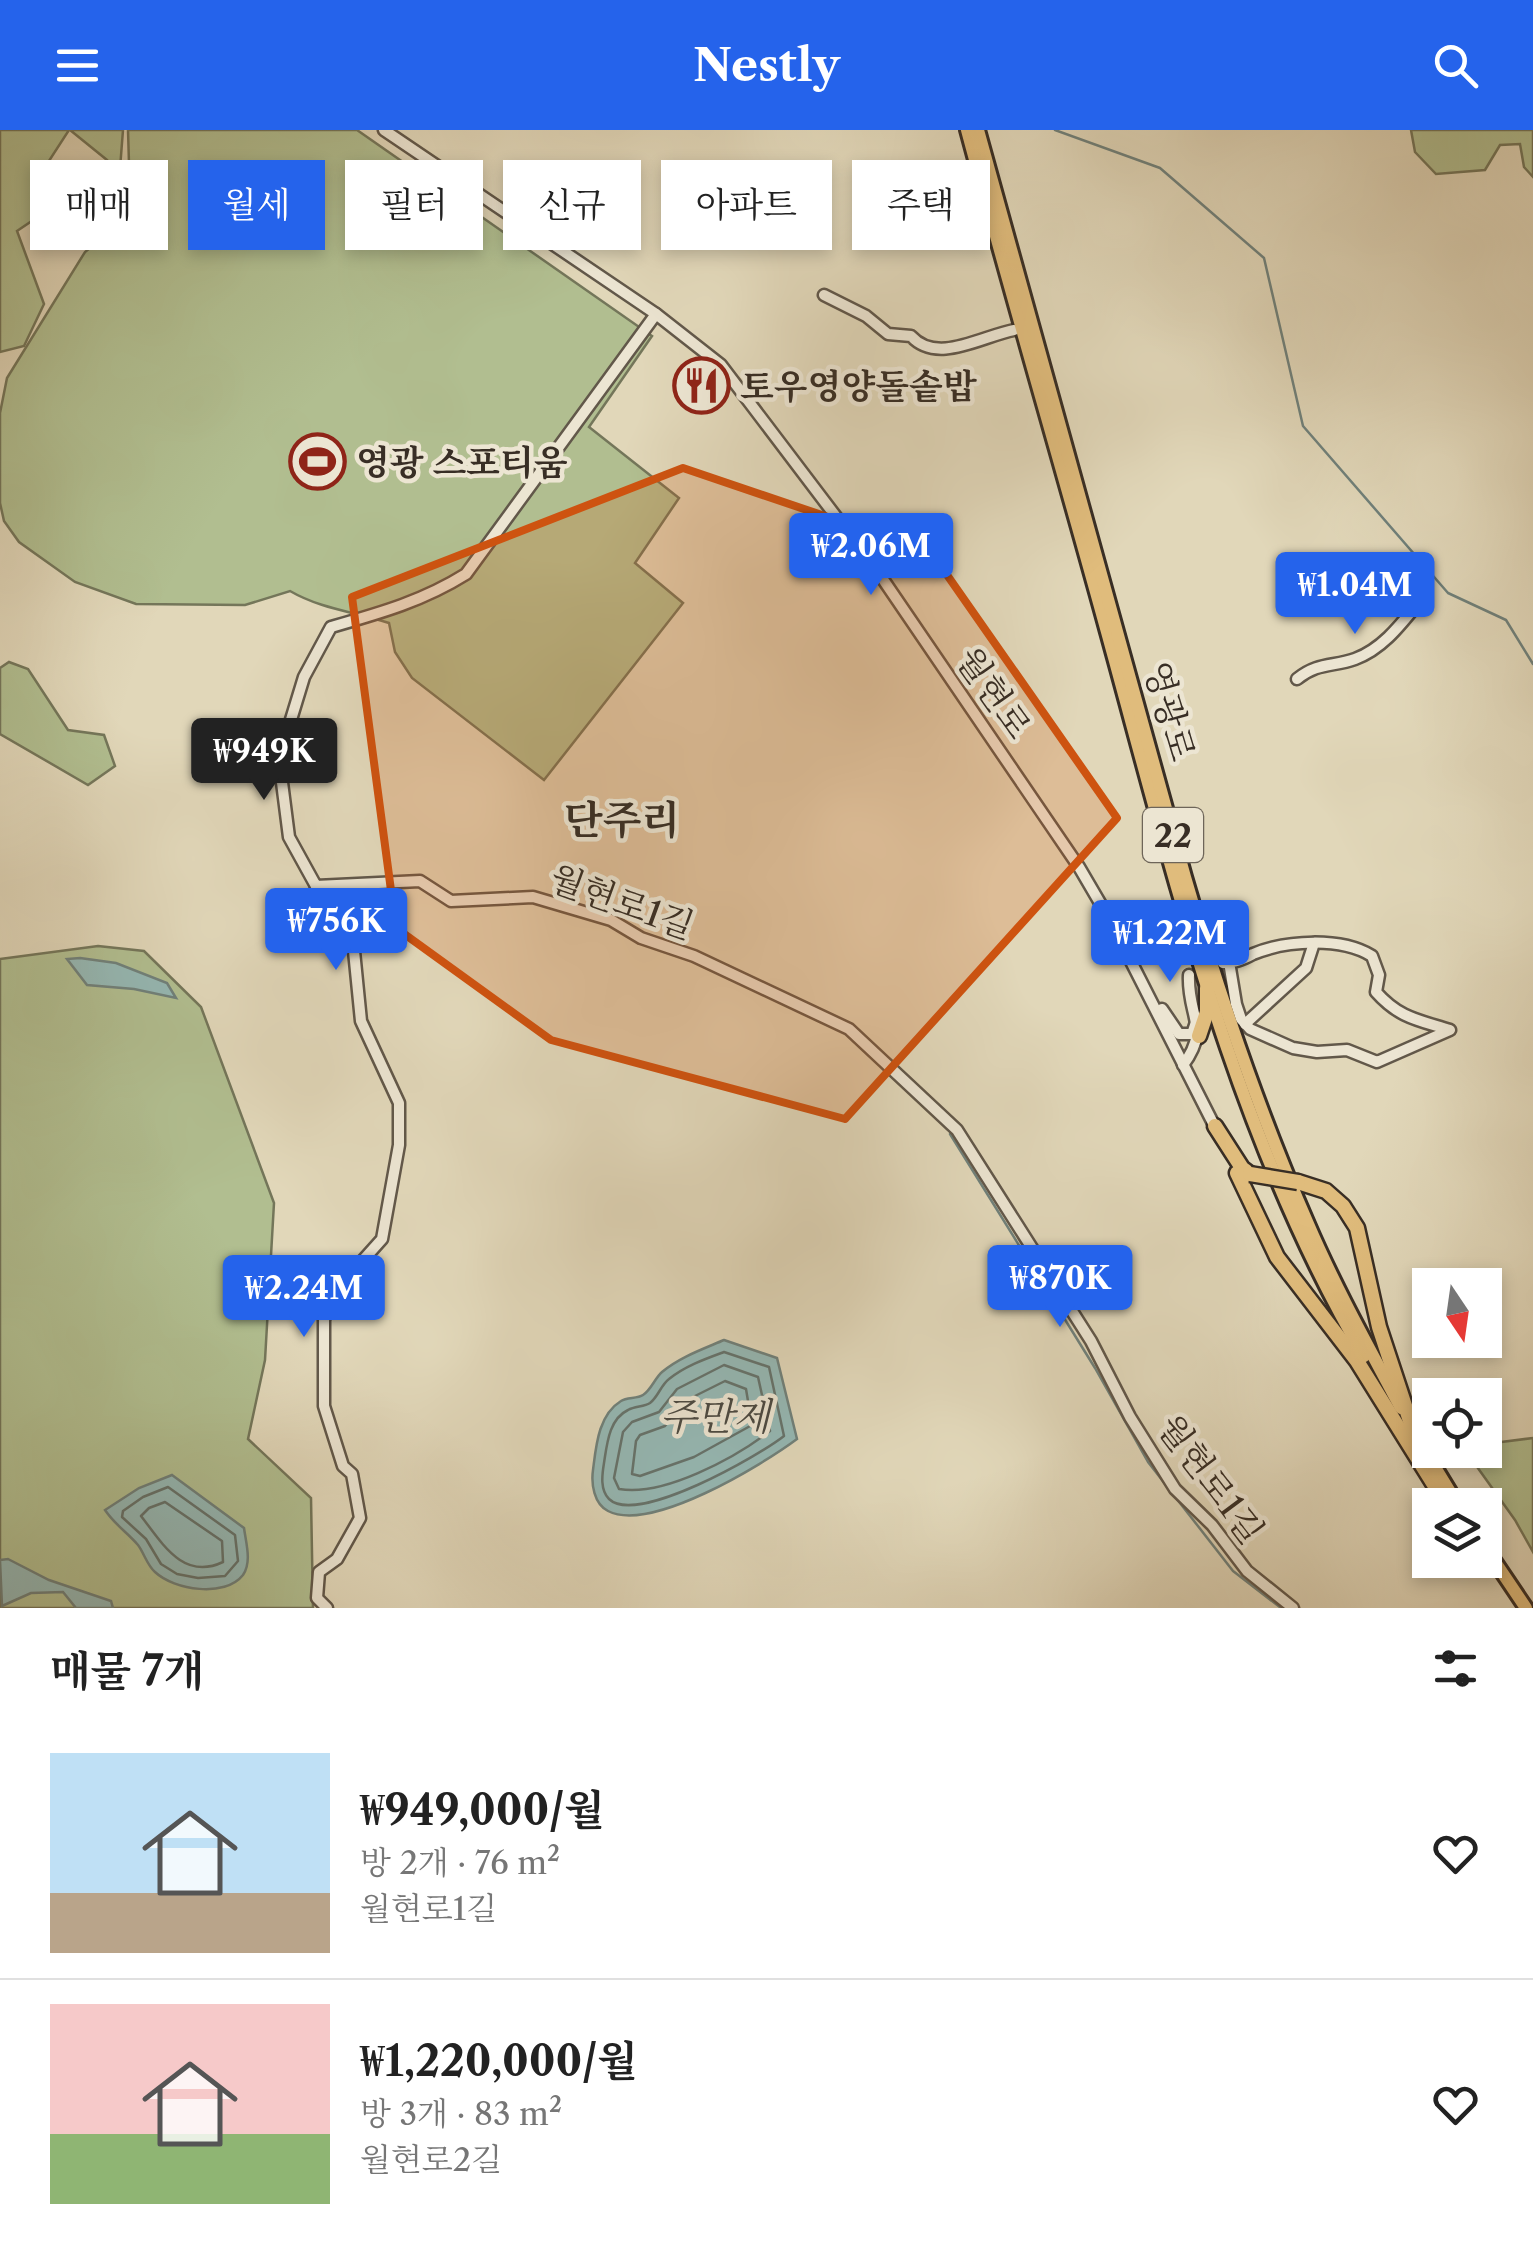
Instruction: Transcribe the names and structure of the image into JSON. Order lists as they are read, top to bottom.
{
  "streets": {
    "main road": ["영광로", "22"],
    "street": ["월현로", "월현로1길"]
  },
  "districts": ["단주리"],
  "water": ["주만제"],
  "places": {
    "restaurant": ["토우영양돌솥밥"],
    "sports": ["영광 스포티움"]
  },
  "north": "bottom",
  "page": {
    "header": "Nestly",
    "chip": [
      "매매",
      "월세",
      "필터",
      "신규",
      "아파트",
      "주택"
    ],
    "price": [
      "₩2.06M",
      "₩1.04M",
      "₩949K",
      "₩756K",
      "₩1.22M",
      "₩870K",
      "₩2.24M"
    ],
    "heading": "매물 7개",
    "list": [
      {
        "name": "₩949,000/월",
        "note": "방 2개 · 76 m² · 월현로1길"
      },
      {
        "name": "₩1,220,000/월",
        "note": "방 3개 · 83 m² · 월현로2길"
      }
    ]
  }
}
